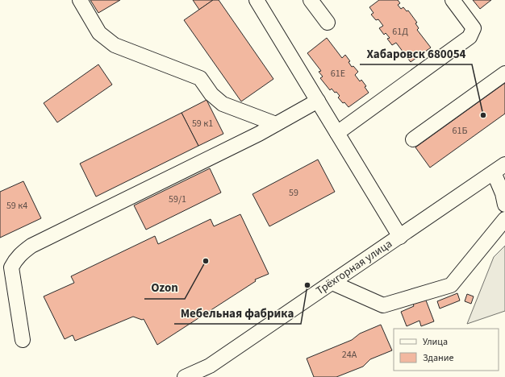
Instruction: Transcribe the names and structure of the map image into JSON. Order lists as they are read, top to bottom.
{
  "streets": {
    "street": ["Трёхгорная улица"]
  },
  "places": ["Хабаровск 680054", "Ozon", "Мебельная фабрика"],
  "house_numbers": [
    "61Д",
    "61Е",
    "59 к1",
    "61Б",
    "59",
    "59/1",
    "59 к4",
    "24А"
  ],
  "legend": ["Улица", "Здание"]
}
